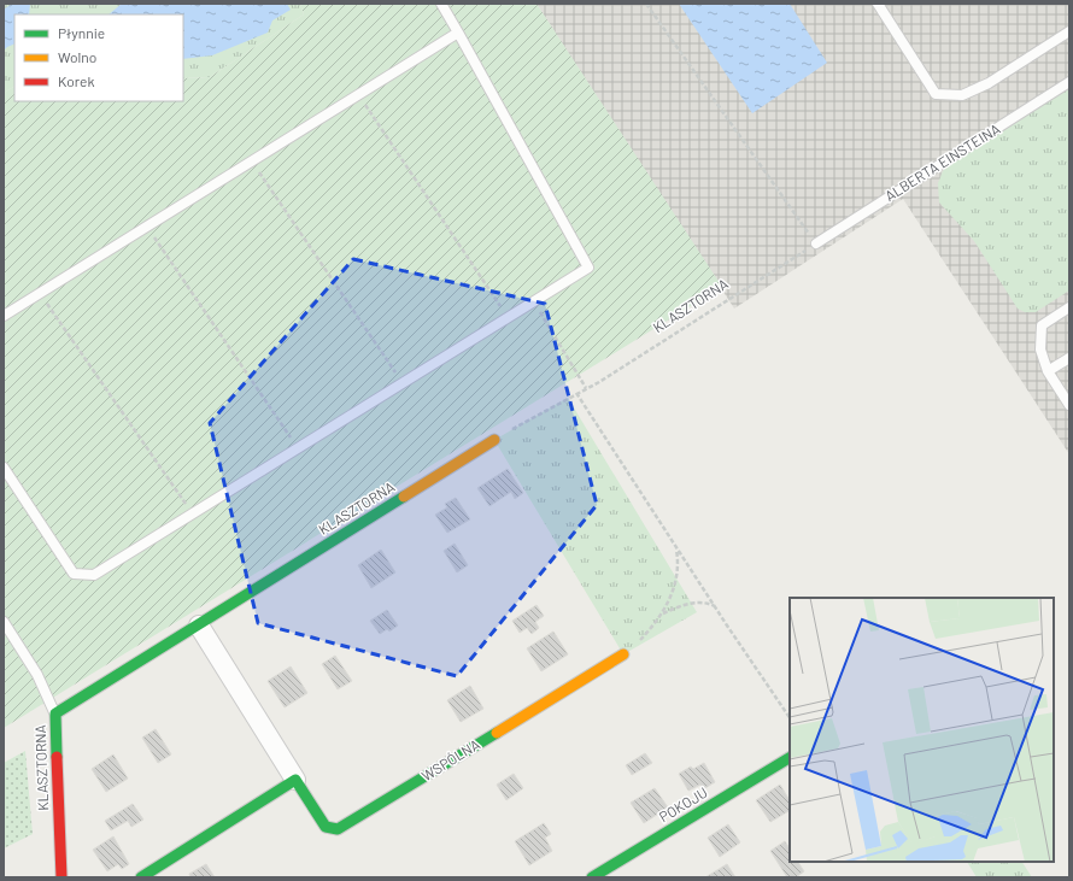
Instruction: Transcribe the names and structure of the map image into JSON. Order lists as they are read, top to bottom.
{
  "streets": {
    "street": ["KLASZTORNA", "WSPÓLNA", "POKOJU"],
    "lane": ["ALBERTA EINSTEINA"]
  },
  "crossings": [
    ["ALBERTA EINSTEINA", "KLASZTORNA"],
    ["KLASZTORNA", "WSPÓLNA"]
  ],
  "legend": ["Płynnie", "Wolno", "Korek"]
}
